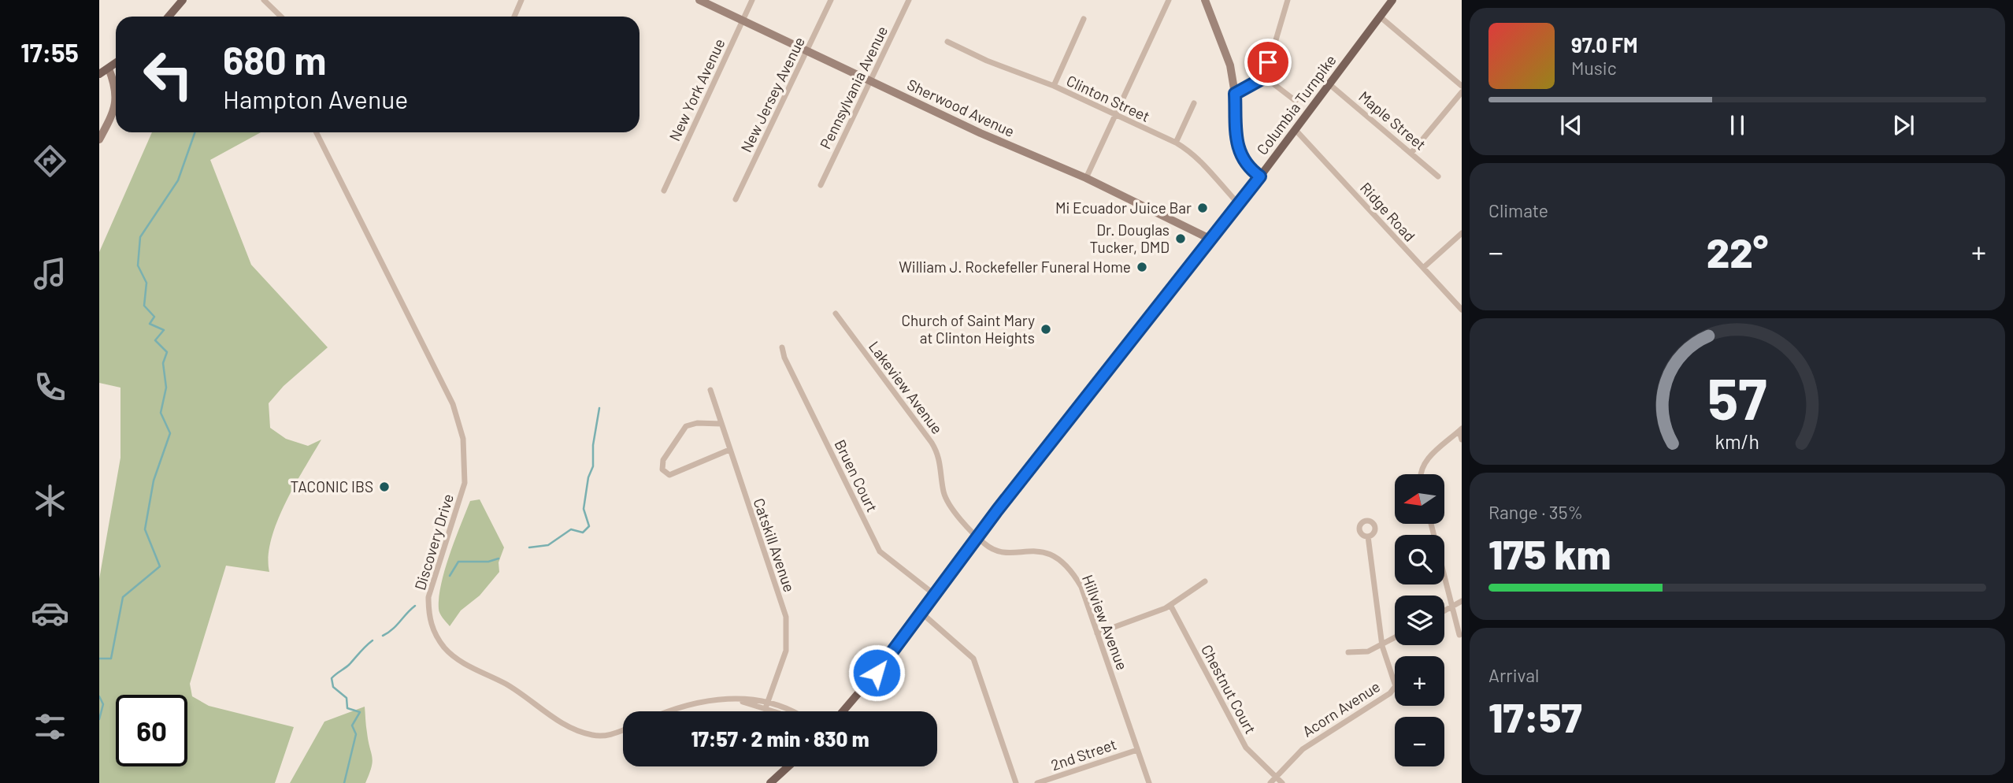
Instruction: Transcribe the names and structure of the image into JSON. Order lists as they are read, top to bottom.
{
  "streets": {
    "main road": ["Columbia Turnpike"],
    "street": [
      "Pennsylvania Avenue",
      "New York Avenue",
      "New Jersey Avenue",
      "Clinton Street",
      "Sherwood Avenue",
      "Maple Street",
      "Ridge Road",
      "Lakeview Avenue",
      "Bruen Court",
      "Discovery Drive",
      "Catskill Avenue",
      "Hillview Avenue",
      "Chestnut Court",
      "Acorn Avenue",
      "2nd Street"
    ]
  },
  "crossings": [
    ["Pennsylvania Avenue", "Sherwood Avenue"],
    ["New York Avenue", "Sherwood Avenue"],
    ["New Jersey Avenue", "Sherwood Avenue"],
    ["Clinton Street", "Columbia Turnpike"],
    ["Columbia Turnpike", "Sherwood Avenue"],
    ["Columbia Turnpike", "Maple Street"],
    ["Columbia Turnpike", "Ridge Road"],
    ["Columbia Turnpike", "Lakeview Avenue"],
    ["Columbia Turnpike", "Bruen Court"],
    ["Columbia Turnpike", "Hillview Avenue"],
    ["Lakeview Avenue", "Hillview Avenue"],
    ["Hillview Avenue", "2nd Street"],
    ["Chestnut Court", "Acorn Avenue"]
  ],
  "places": [
    "Mi Ecuador Juice Bar",
    "Dr. Douglas Tucker, DMD",
    "William J. Rockefeller Funeral Home",
    "Church of Saint Mary at Clinton Heights",
    "TACONIC IBS"
  ],
  "north": "left",
  "page": {
    "tabs": "17:55",
    "turn": ["680 m", "Hampton Avenue"],
    "song": ["97.0 FM", "Music"],
    "tile": [
      "Climate",
      ["Range · 35%", "175 km"],
      ["Arrival", "17:57"]
    ],
    "heat": ["−", "22°", "+"],
    "map_buttons": ["+", "−"],
    "limit": "60",
    "trip": "17:57 · 2 min · 830 m",
    "gauge": ["57", "km/h"]
  }
}
